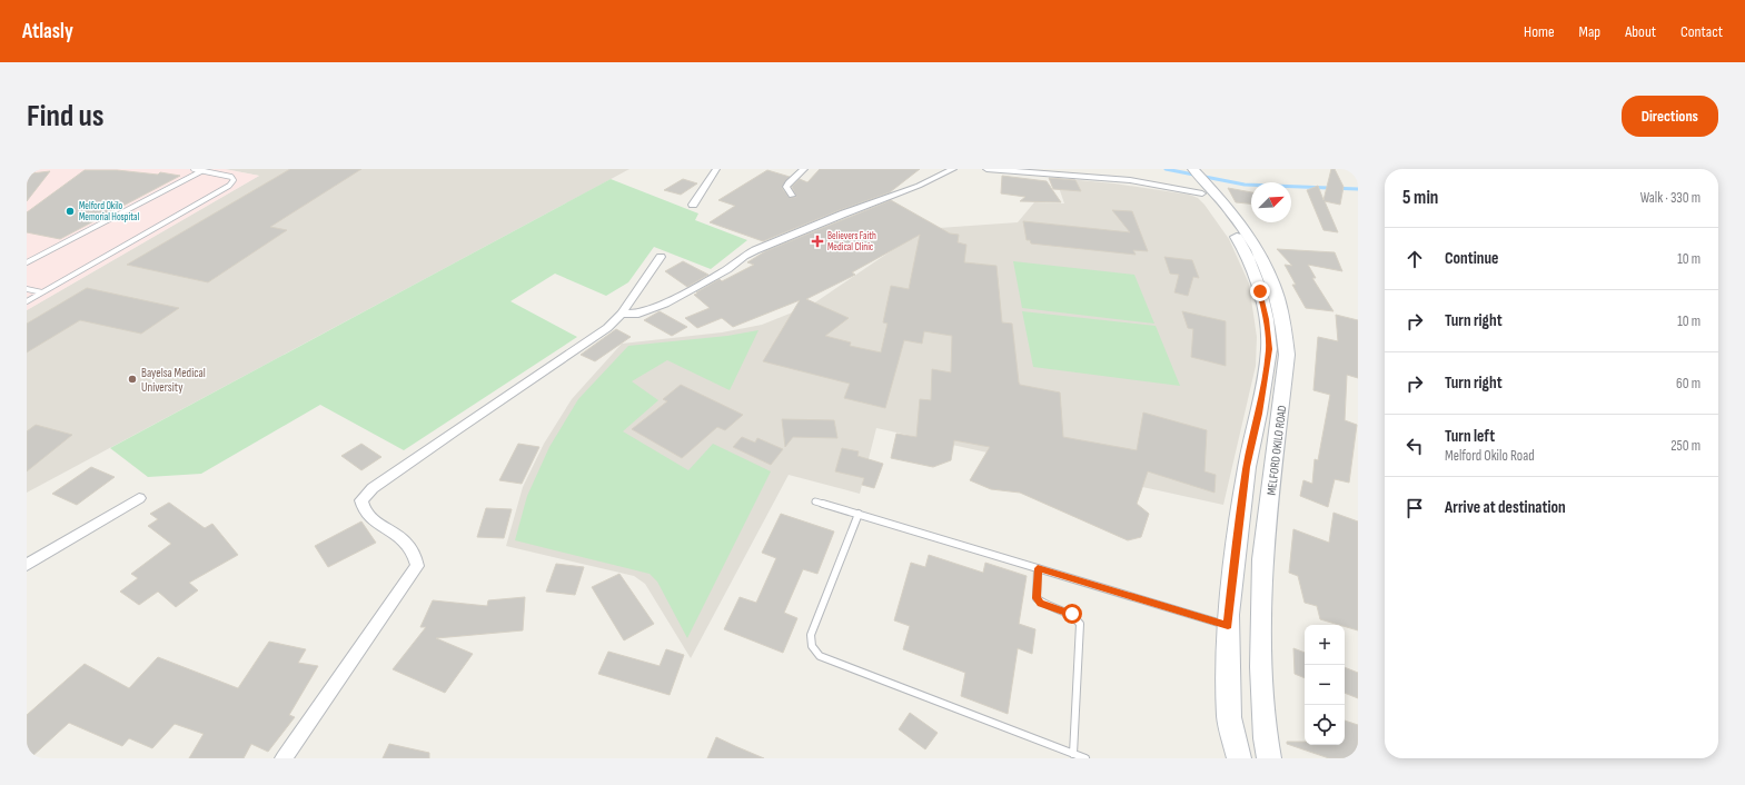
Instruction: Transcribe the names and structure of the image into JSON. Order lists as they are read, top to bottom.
{
  "streets": {
    "main road": ["MELFORD OKILO ROAD"]
  },
  "places": {
    "other": ["Melford Okilo Memorial Hospital", "Bayelsa Medical University"],
    "health": ["Believers Faith Medical Clinic"]
  },
  "north": "top right",
  "page": {
    "header": "Atlasly",
    "nav": [
      "Home",
      "Map",
      "About",
      "Contact"
    ],
    "buttons": "Directions",
    "title": "Find us",
    "heading": ["5 min", "Walk · 330 m"],
    "list": [
      ["Continue", "10 m"],
      ["Turn right", "10 m"],
      ["Turn right", "60 m"],
      ["Turn left", "Melford Okilo Road", "250 m"],
      "Arrive at destination"
    ],
    "map_buttons": ["+", "−"]
  }
}
